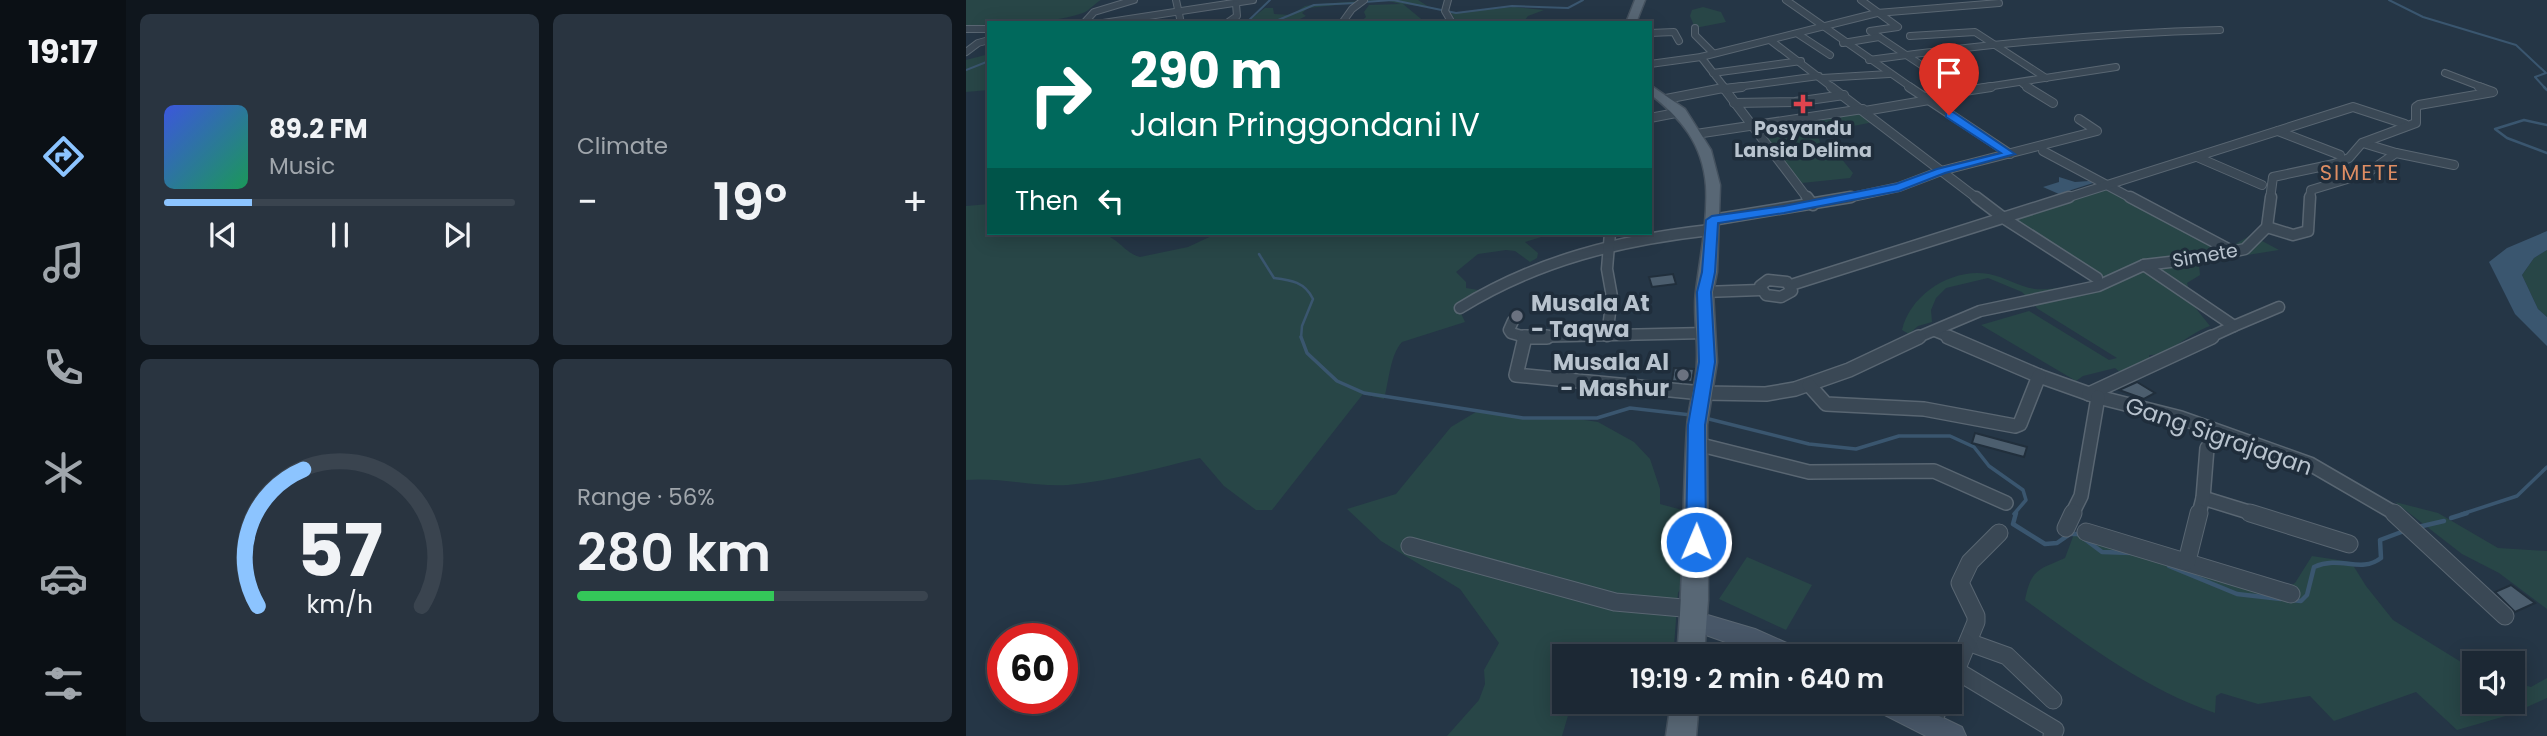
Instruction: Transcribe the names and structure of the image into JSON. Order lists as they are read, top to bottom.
{
  "streets": {
    "street": ["Simete", "Gang Sigrajagan"]
  },
  "crossings": [
    ["Simete", "Gang Sigrajagan"]
  ],
  "districts": ["SIMETE"],
  "places": {
    "health": ["Posyandu Lansia Delima"],
    "other": ["Musala At - Taqwa", "Musala Al - Mashur"]
  },
  "page": {
    "tabs": "19:17",
    "tile": [
      "Climate",
      ["Range · 56%", "280 km"]
    ],
    "turn": ["290 m", "Jalan Pringgondani IV"],
    "song": ["89.2 FM", "Music"],
    "then": "Then",
    "heat": ["−", "19°", "+"],
    "limit": "60",
    "trip": "19:19 · 2 min · 640 m",
    "gauge": ["57", "km/h"]
  }
}
